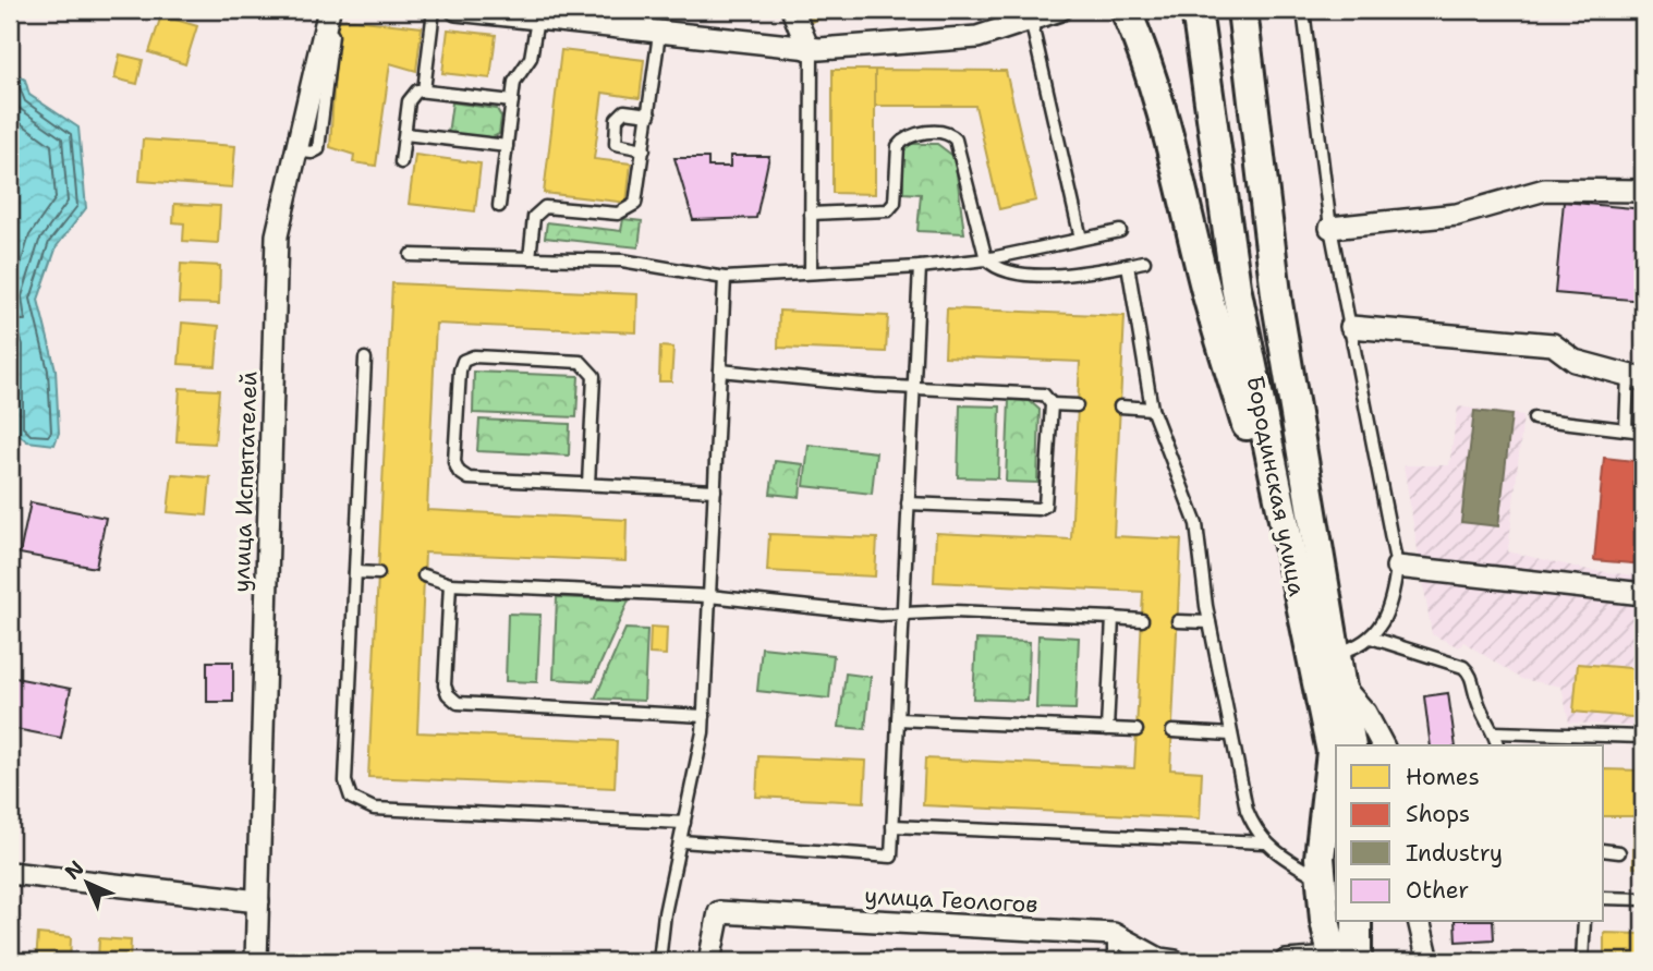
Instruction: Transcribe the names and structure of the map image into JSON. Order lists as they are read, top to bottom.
{
  "streets": {
    "street": ["улица Испытателей", "Бородинская улица", "улица Геологов"]
  },
  "legend": [
    "Homes",
    "Shops",
    "Industry",
    "Other"
  ],
  "north": "top left"
}
